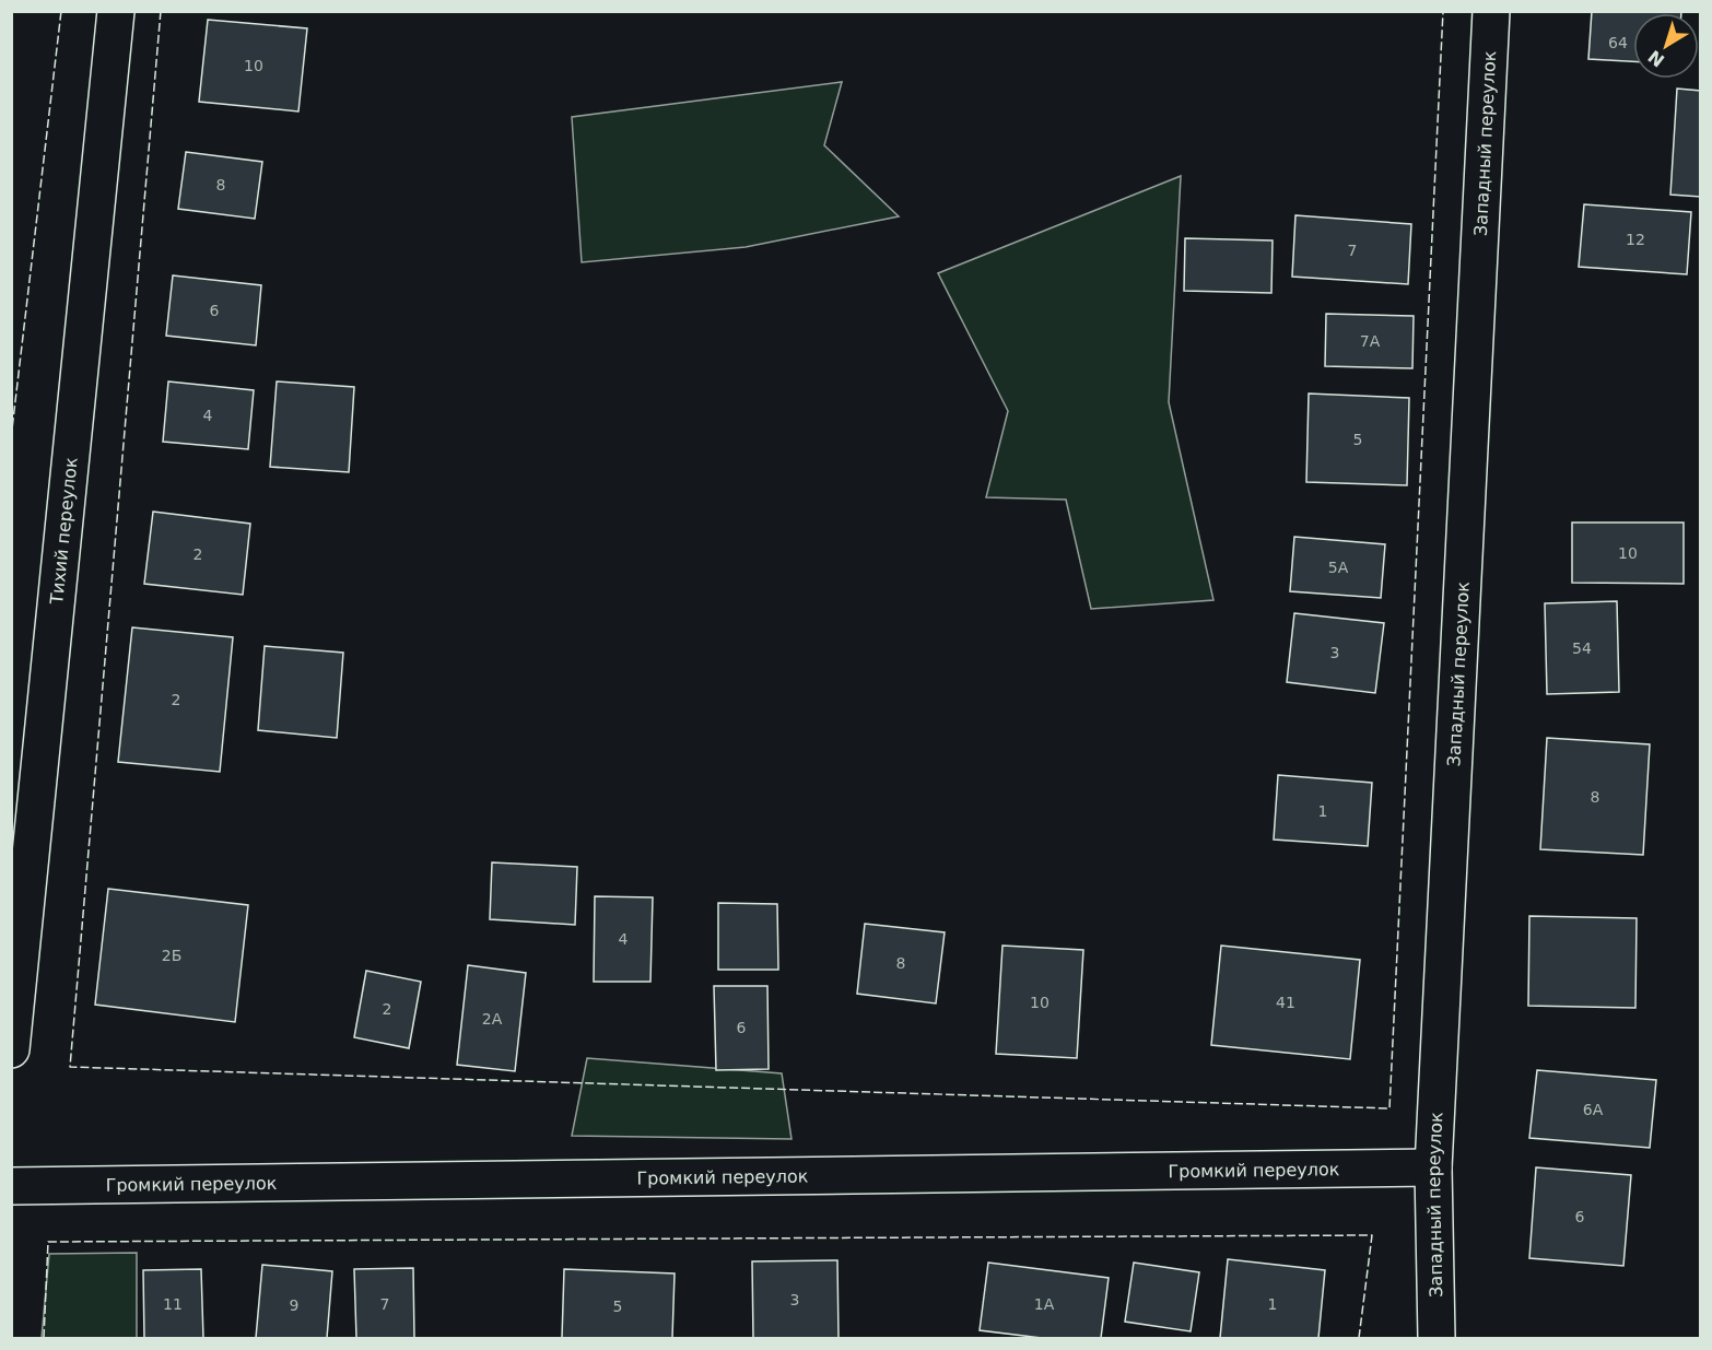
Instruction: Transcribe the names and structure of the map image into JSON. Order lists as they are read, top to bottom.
{
  "streets": {
    "street": ["Западный переулок", "Тихий переулок", "Громкий переулок"]
  },
  "crossings": [
    ["Западный переулок", "Громкий переулок"]
  ],
  "house_numbers": [
    "64",
    "10",
    "8",
    "12",
    "7",
    "6",
    "7А",
    "4",
    "5",
    "10",
    "2",
    "5А",
    "54",
    "3",
    "2",
    "8",
    "1",
    "4",
    "2Б",
    "8",
    "10",
    "41",
    "2",
    "2А",
    "6",
    "6А",
    "6",
    "3",
    "11",
    "7",
    "1А",
    "1",
    "9",
    "5"
  ],
  "north": "bottom left"
}
